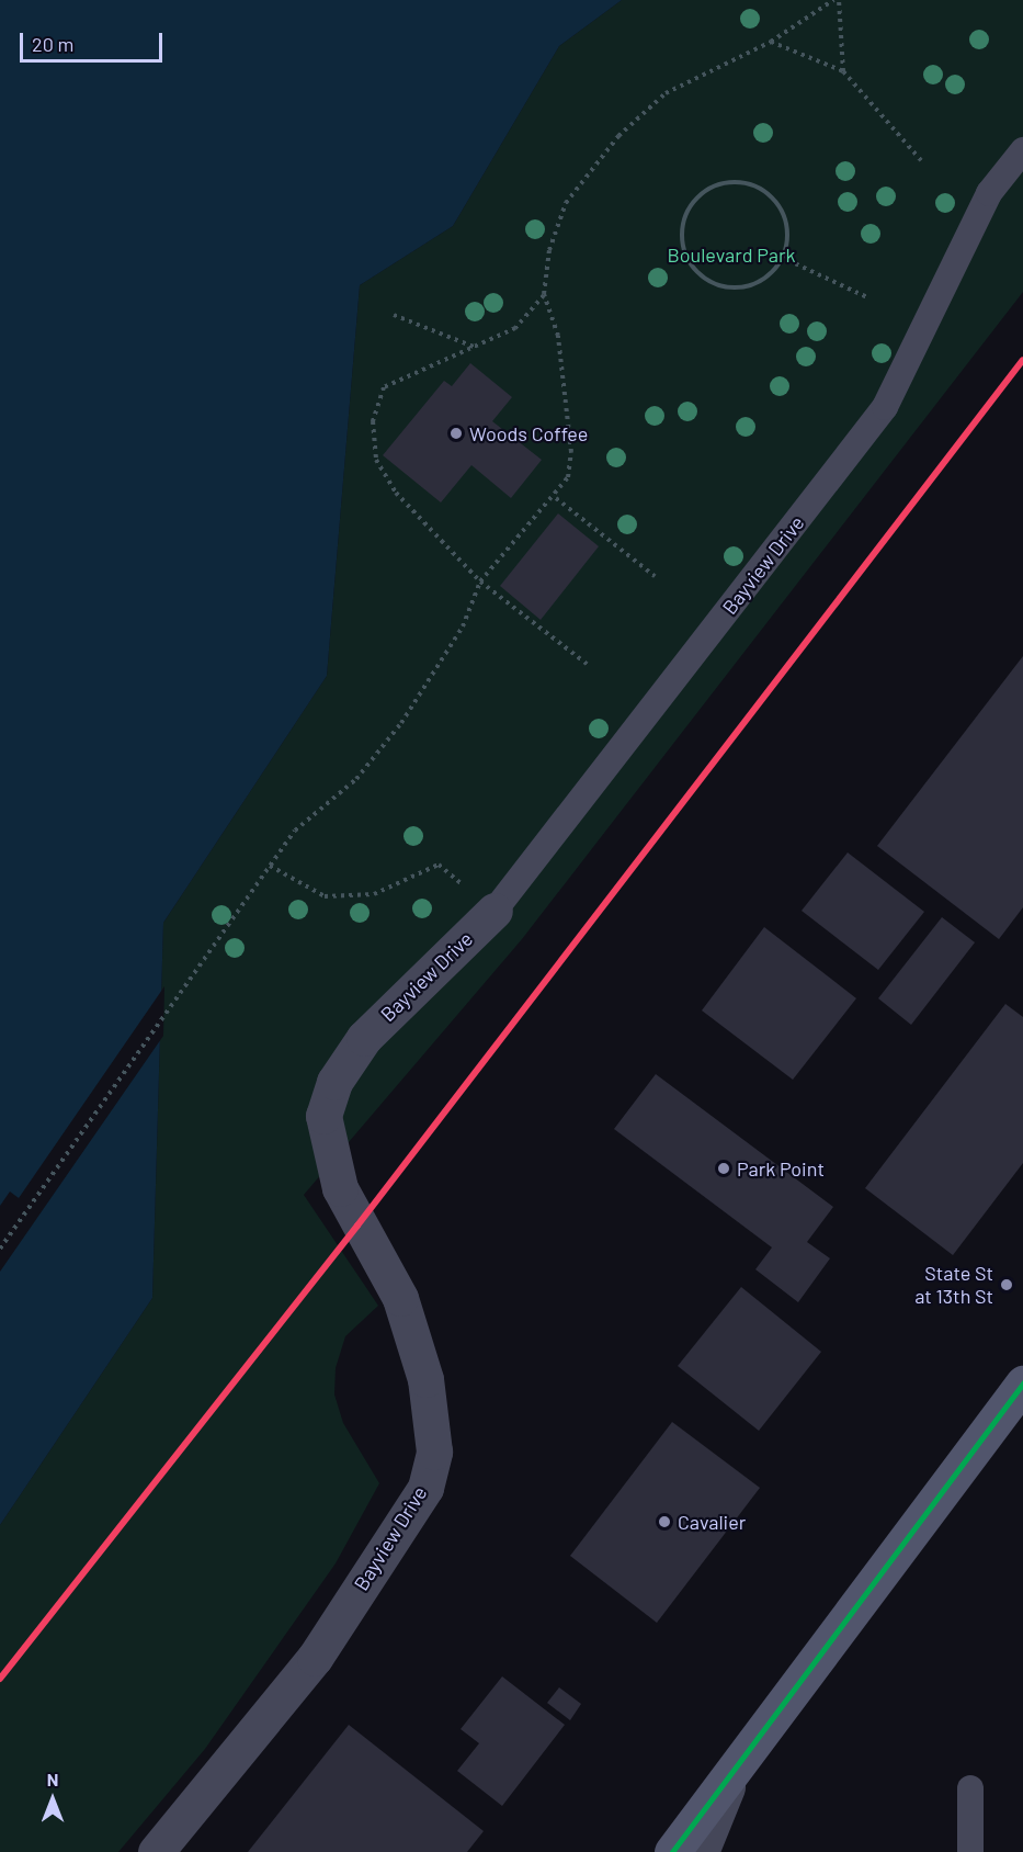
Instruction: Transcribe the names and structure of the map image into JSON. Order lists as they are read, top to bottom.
{
  "streets": {
    "street": ["Bayview Drive"]
  },
  "parks": ["Boulevard Park"],
  "places": [
    "Woods Coffee",
    "Park Point",
    "State St at 13th St",
    "Cavalier"
  ],
  "scale_bar": "20 m",
  "north": "top"
}
